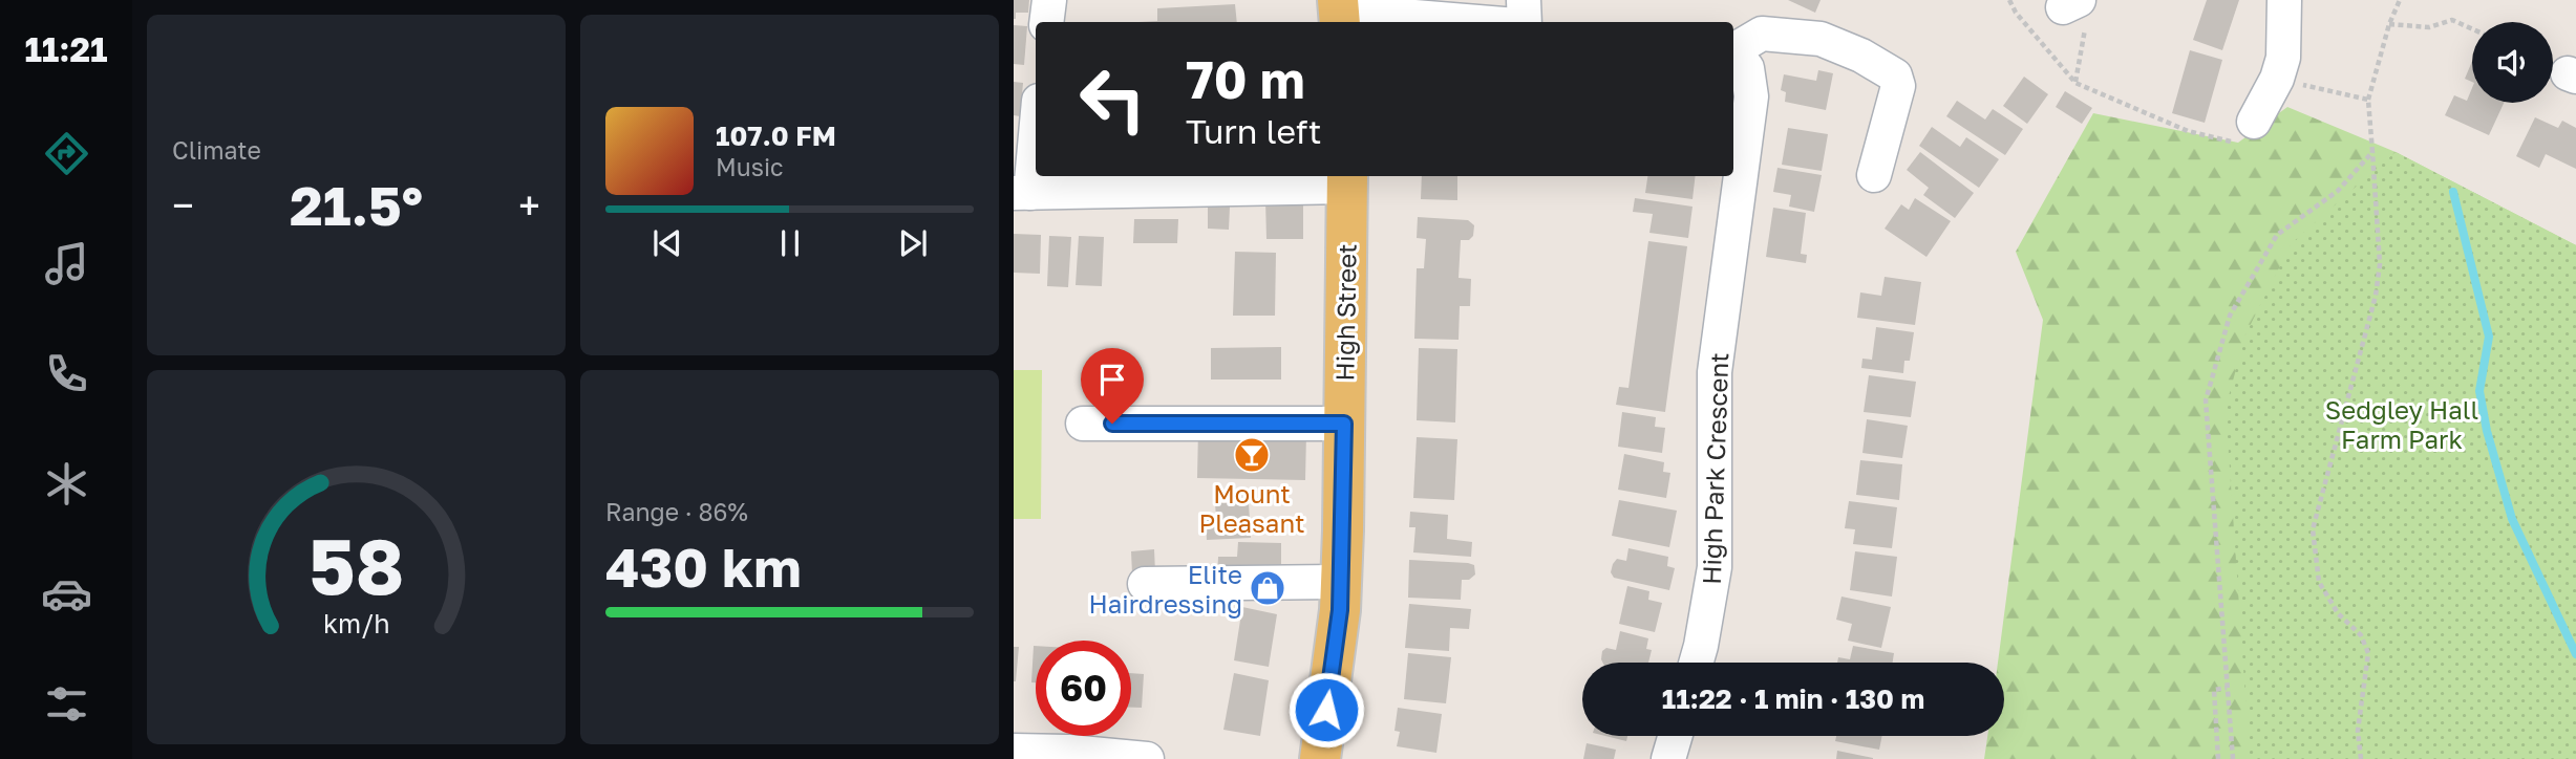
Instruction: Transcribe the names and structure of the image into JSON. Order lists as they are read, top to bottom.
{
  "streets": {
    "main road": ["High Street"],
    "street": ["High Park Crescent"]
  },
  "parks": ["Sedgley Hall Farm Park"],
  "places": {
    "bar": ["Mount Pleasant"],
    "shop": ["Elite Hairdressing"]
  },
  "page": {
    "tabs": "11:21",
    "tile": [
      "Climate",
      ["Range · 86%", "430 km"]
    ],
    "turn": ["70 m", "Turn left"],
    "song": ["107.0 FM", "Music"],
    "heat": ["−", "21.5°", "+"],
    "limit": "60",
    "trip": "11:22 · 1 min · 130 m",
    "gauge": ["58", "km/h"]
  }
}
